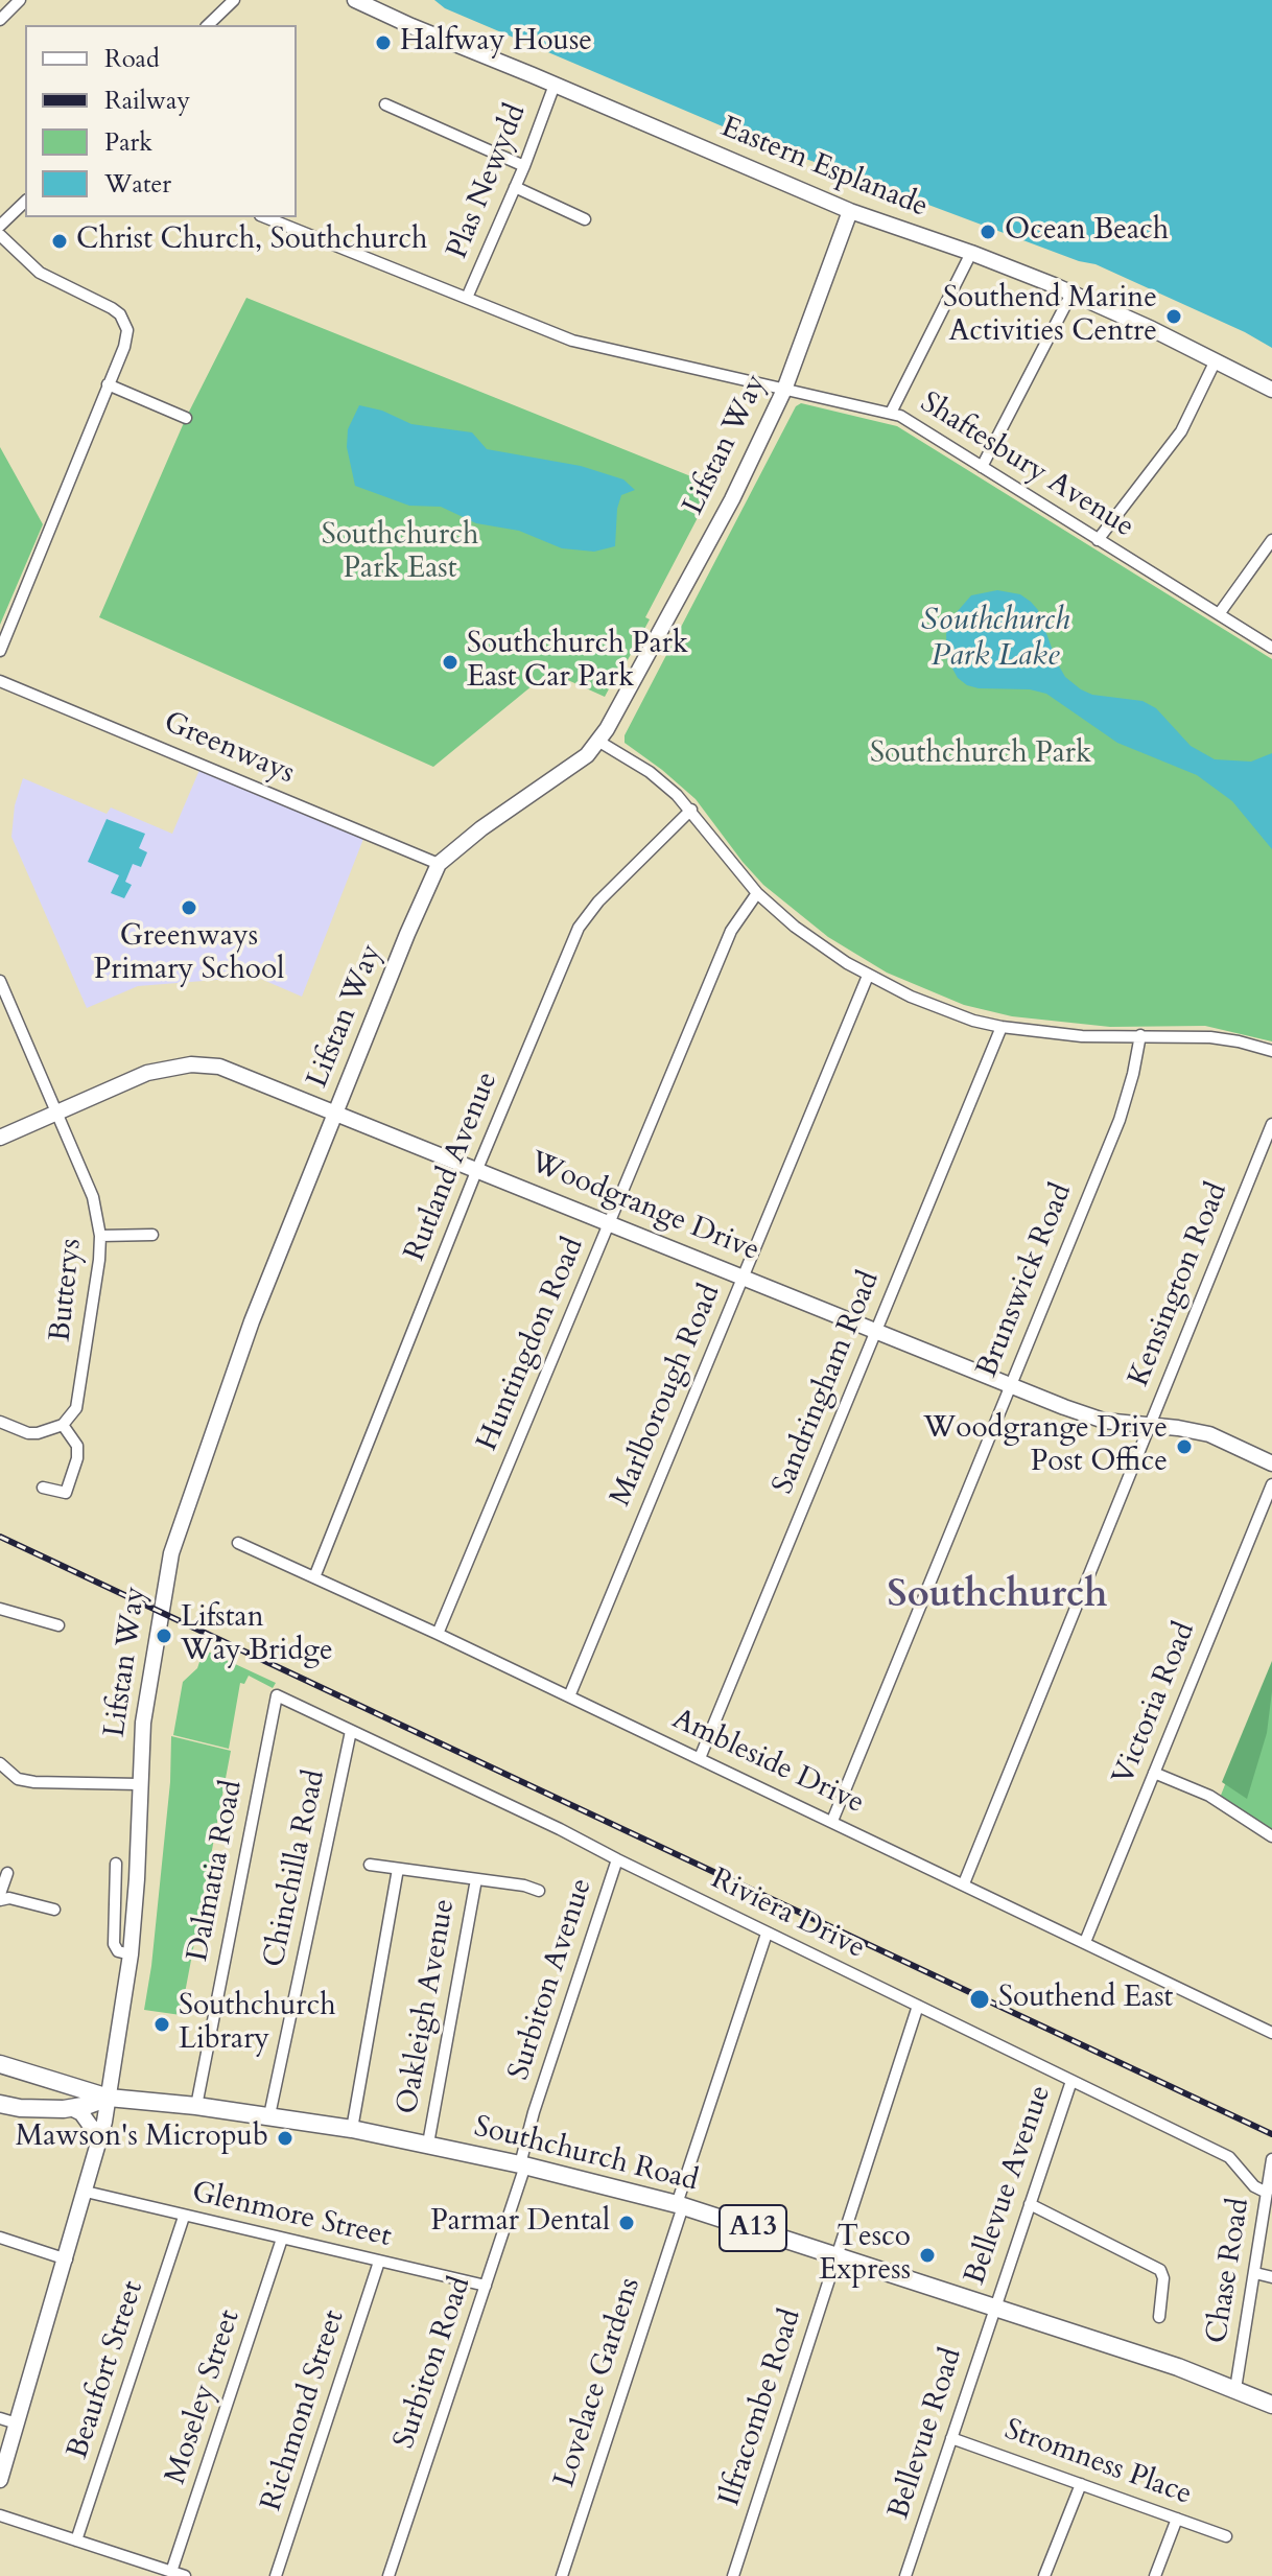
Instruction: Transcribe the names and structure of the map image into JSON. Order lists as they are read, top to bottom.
{
  "streets": {
    "main road": ["Southchurch Road", "A13"],
    "street": [
      "Eastern Esplanade",
      "Plas Newydd",
      "Lifstan Way",
      "Shaftesbury Avenue",
      "Greenways",
      "Rutland Avenue",
      "Woodgrange Drive",
      "Brunswick Road",
      "Kensington Road",
      "Butterys",
      "Huntingdon Road",
      "Sandringham Road",
      "Marlborough Road",
      "Victoria Road",
      "Ambleside Drive",
      "Chinchilla Road",
      "Dalmatia Road",
      "Riviera Drive",
      "Surbiton Avenue",
      "Oakleigh Avenue",
      "Bellevue Avenue",
      "Glenmore Street",
      "Chase Road",
      "Surbiton Road",
      "Beaufort Street",
      "Lovelace Gardens",
      "Moseley Street",
      "Ilfracombe Road",
      "Richmond Street",
      "Bellevue Road",
      "Stromness Place"
    ]
  },
  "crossings": [
    ["Eastern Esplanade", "Plas Newydd"],
    ["Eastern Esplanade", "Lifstan Way"],
    ["Plas Newydd", "Shaftesbury Avenue"],
    ["Lifstan Way", "Shaftesbury Avenue"],
    ["Lifstan Way", "Greenways"],
    ["Lifstan Way", "Woodgrange Drive"],
    ["Lifstan Way", "Southchurch Road"],
    ["Lifstan Way", "Glenmore Street"],
    ["Lifstan Way", "A13"],
    ["Rutland Avenue", "Woodgrange Drive"],
    ["Rutland Avenue", "Ambleside Drive"],
    ["Woodgrange Drive", "Brunswick Road"],
    ["Woodgrange Drive", "Kensington Road"],
    ["Woodgrange Drive", "Butterys"],
    ["Woodgrange Drive", "Huntingdon Road"],
    ["Woodgrange Drive", "Sandringham Road"],
    ["Woodgrange Drive", "Marlborough Road"],
    ["Brunswick Road", "Ambleside Drive"],
    ["Kensington Road", "Ambleside Drive"],
    ["Huntingdon Road", "Ambleside Drive"],
    ["Sandringham Road", "Ambleside Drive"],
    ["Marlborough Road", "Ambleside Drive"],
    ["Victoria Road", "Ambleside Drive"],
    ["Chinchilla Road", "Riviera Drive"],
    ["Chinchilla Road", "Southchurch Road"],
    ["Dalmatia Road", "Riviera Drive"],
    ["Dalmatia Road", "Southchurch Road"],
    ["Riviera Drive", "Surbiton Avenue"],
    ["Riviera Drive", "Bellevue Avenue"],
    ["Riviera Drive", "Chase Road"],
    ["Riviera Drive", "Lovelace Gardens"],
    ["Riviera Drive", "Ilfracombe Road"],
    ["Surbiton Avenue", "Southchurch Road"],
    ["Surbiton Avenue", "Surbiton Road"],
    ["Oakleigh Avenue", "Southchurch Road"],
    ["Southchurch Road", "Bellevue Avenue"],
    ["Southchurch Road", "A13"],
    ["Southchurch Road", "Chase Road"],
    ["Southchurch Road", "Surbiton Road"],
    ["Southchurch Road", "Lovelace Gardens"],
    ["Southchurch Road", "Ilfracombe Road"],
    ["Southchurch Road", "Bellevue Road"],
    ["Bellevue Avenue", "Bellevue Road"],
    ["Glenmore Street", "Surbiton Road"],
    ["Glenmore Street", "Beaufort Street"],
    ["Glenmore Street", "Moseley Street"],
    ["Glenmore Street", "Richmond Street"],
    ["Bellevue Road", "Stromness Place"]
  ],
  "districts": ["Southchurch"],
  "water": ["Southchurch Park Lake"],
  "parks": ["Southchurch Park East", "Southchurch Park"],
  "places": [
    "Halfway House",
    "Ocean Beach",
    "Christ Church, Southchurch",
    "Southend Marine Activities Centre",
    "Southchurch Park East Car Park",
    "Greenways Primary School",
    "Woodgrange Drive Post Office",
    "Lifstan Way Bridge",
    "Southend East",
    "Southchurch Library",
    "Mawson's Micropub",
    "Parmar Dental",
    "Tesco Express"
  ],
  "legend": [
    "Road",
    "Railway",
    "Park",
    "Water"
  ]
}
